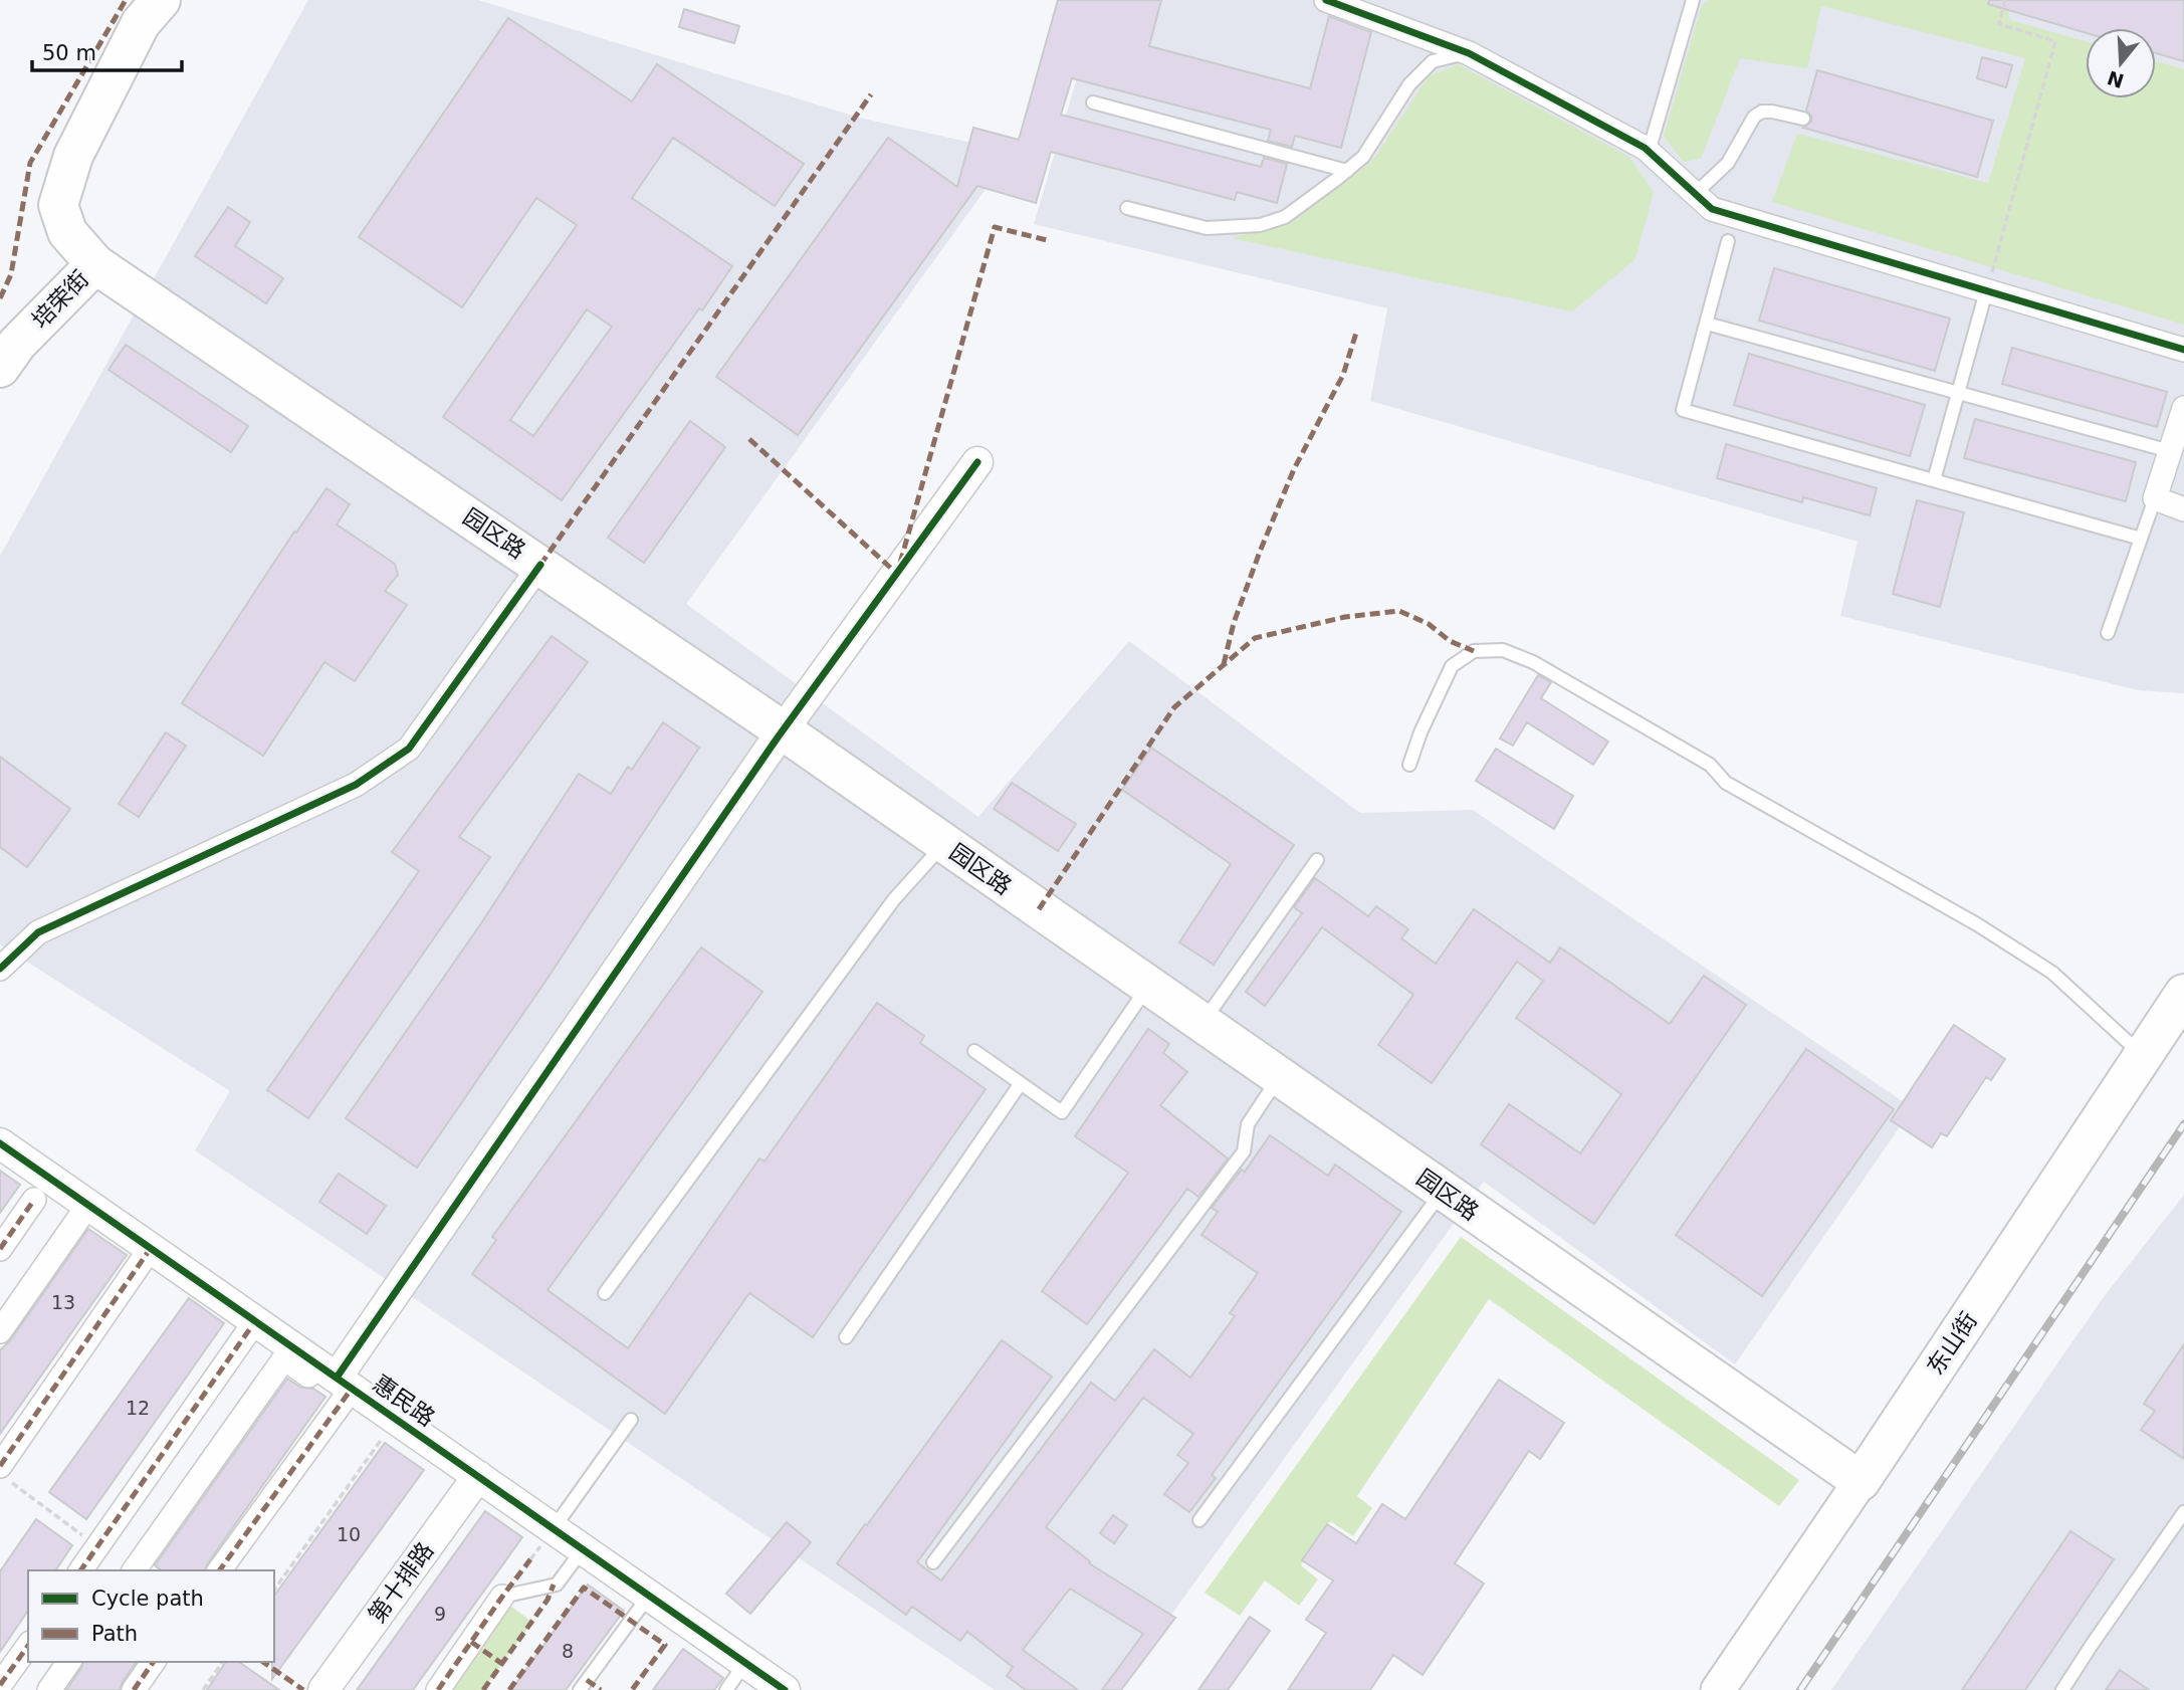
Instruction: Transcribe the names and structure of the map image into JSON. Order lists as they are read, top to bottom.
{
  "streets": {
    "highway": ["培荣街", "园区路", "东山街"],
    "street": ["惠民路", "第十排路"]
  },
  "crossings": [
    ["培荣街", "园区路"],
    ["园区路", "东山街"],
    ["惠民路", "第十排路"]
  ],
  "house_numbers": [
    "13",
    "12",
    "10",
    "9",
    "8"
  ],
  "legend": ["Cycle path", "Path"],
  "scale_bar": "50 m",
  "north": "bottom"
}
